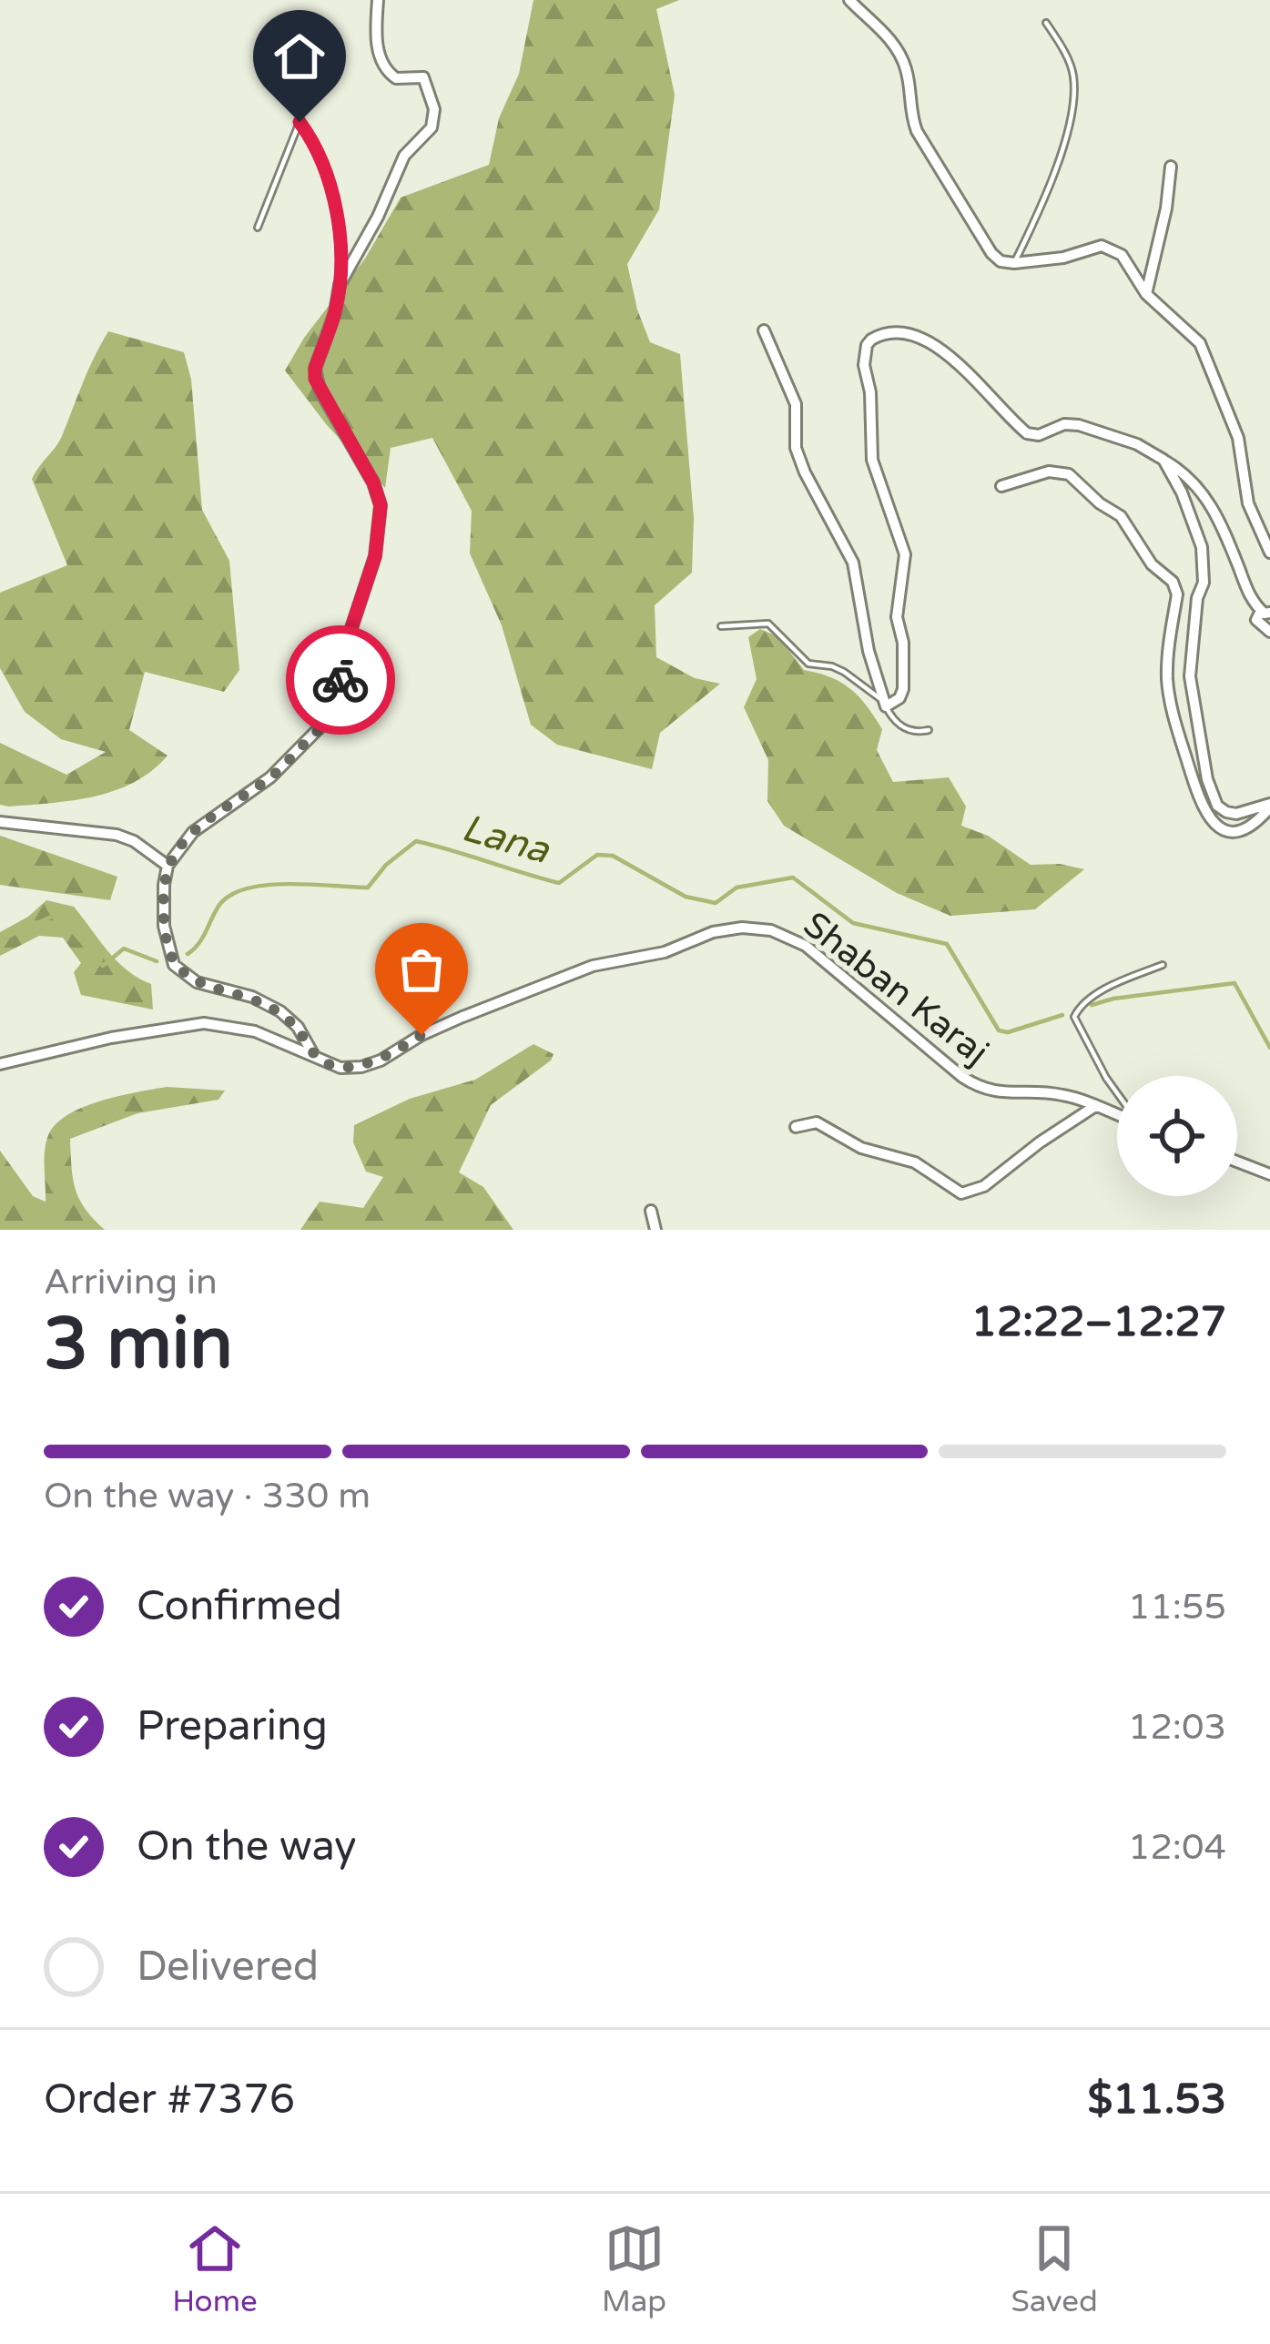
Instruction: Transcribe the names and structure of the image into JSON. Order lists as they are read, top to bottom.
{
  "streets": {
    "street": ["Shaban Karaj"]
  },
  "water": ["Lana"],
  "page": {
    "heading": ["3 min", "Arriving in", "12:22–12:27"],
    "panel": ["Order #7376", "$11.53"],
    "bar": "On the way · 330 m",
    "list": [
      ["Confirmed", "11:55"],
      ["Preparing", "12:03"],
      ["On the way", "12:04"],
      "Delivered"
    ],
    "tabs": ["Home", "Map", "Saved"]
  }
}
